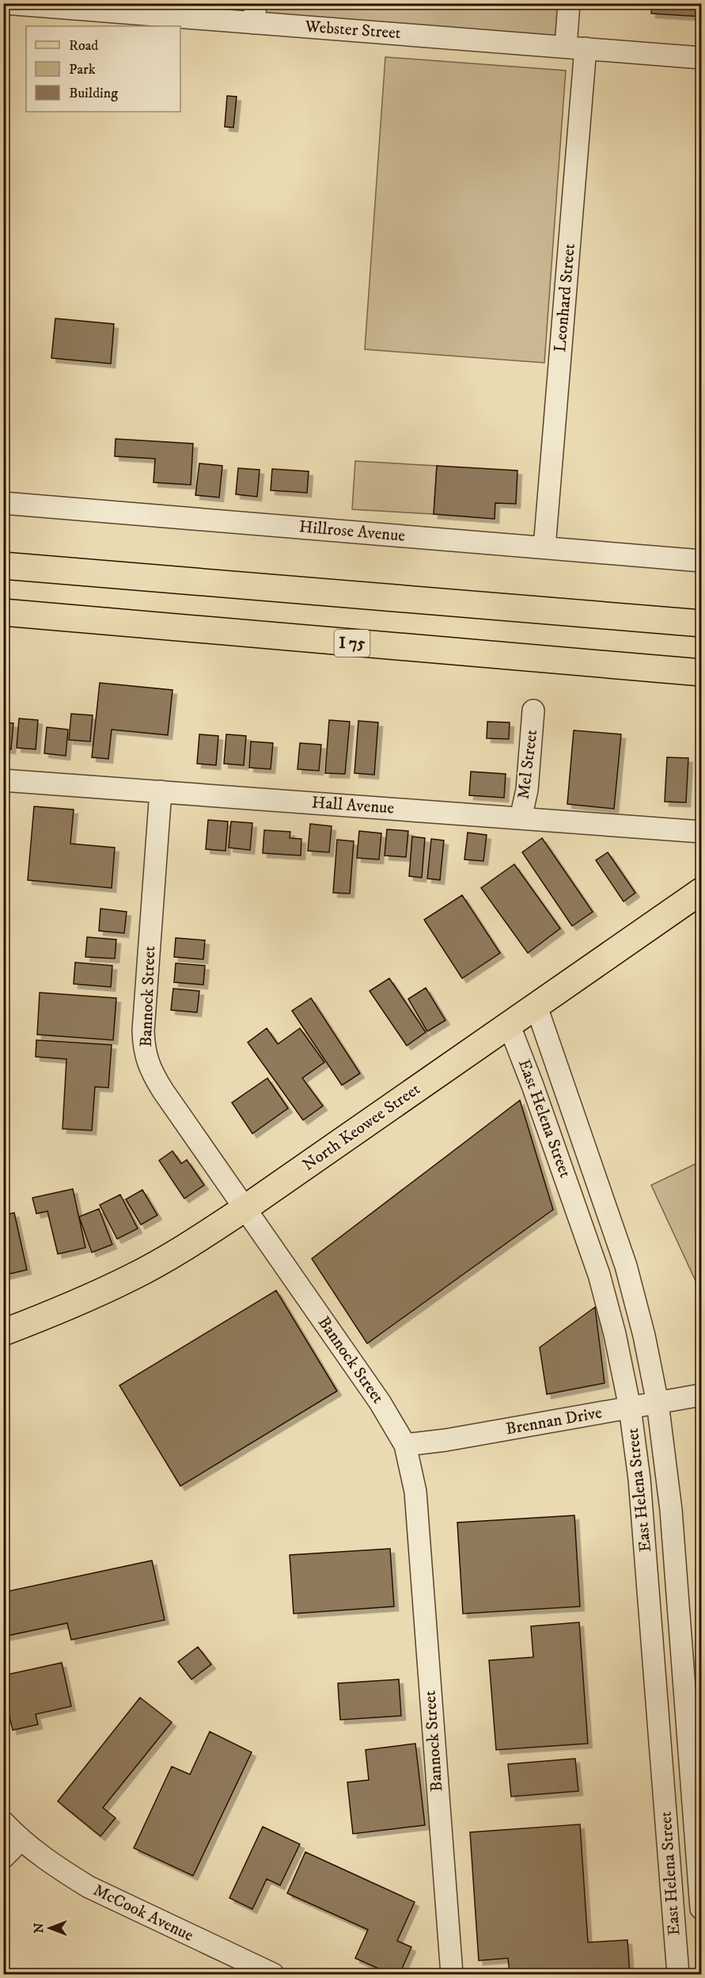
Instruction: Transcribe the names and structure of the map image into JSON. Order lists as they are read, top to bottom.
{
  "streets": {
    "main road": ["I 75", "North Keowee Street"],
    "street": [
      "Webster Street",
      "Leonhard Street",
      "Hillrose Avenue",
      "Mel Street",
      "Hall Avenue",
      "Bannock Street",
      "East Helena Street",
      "Brennan Drive",
      "McCook Avenue"
    ]
  },
  "crossings": [
    ["Webster Street", "Leonhard Street"],
    ["Leonhard Street", "Hillrose Avenue"],
    ["Mel Street", "Hall Avenue"],
    ["Hall Avenue", "Bannock Street"],
    ["Bannock Street", "North Keowee Street"],
    ["Bannock Street", "Brennan Drive"],
    ["East Helena Street", "North Keowee Street"],
    ["East Helena Street", "Brennan Drive"]
  ],
  "legend": ["Road", "Park", "Building"],
  "north": "left"
}
